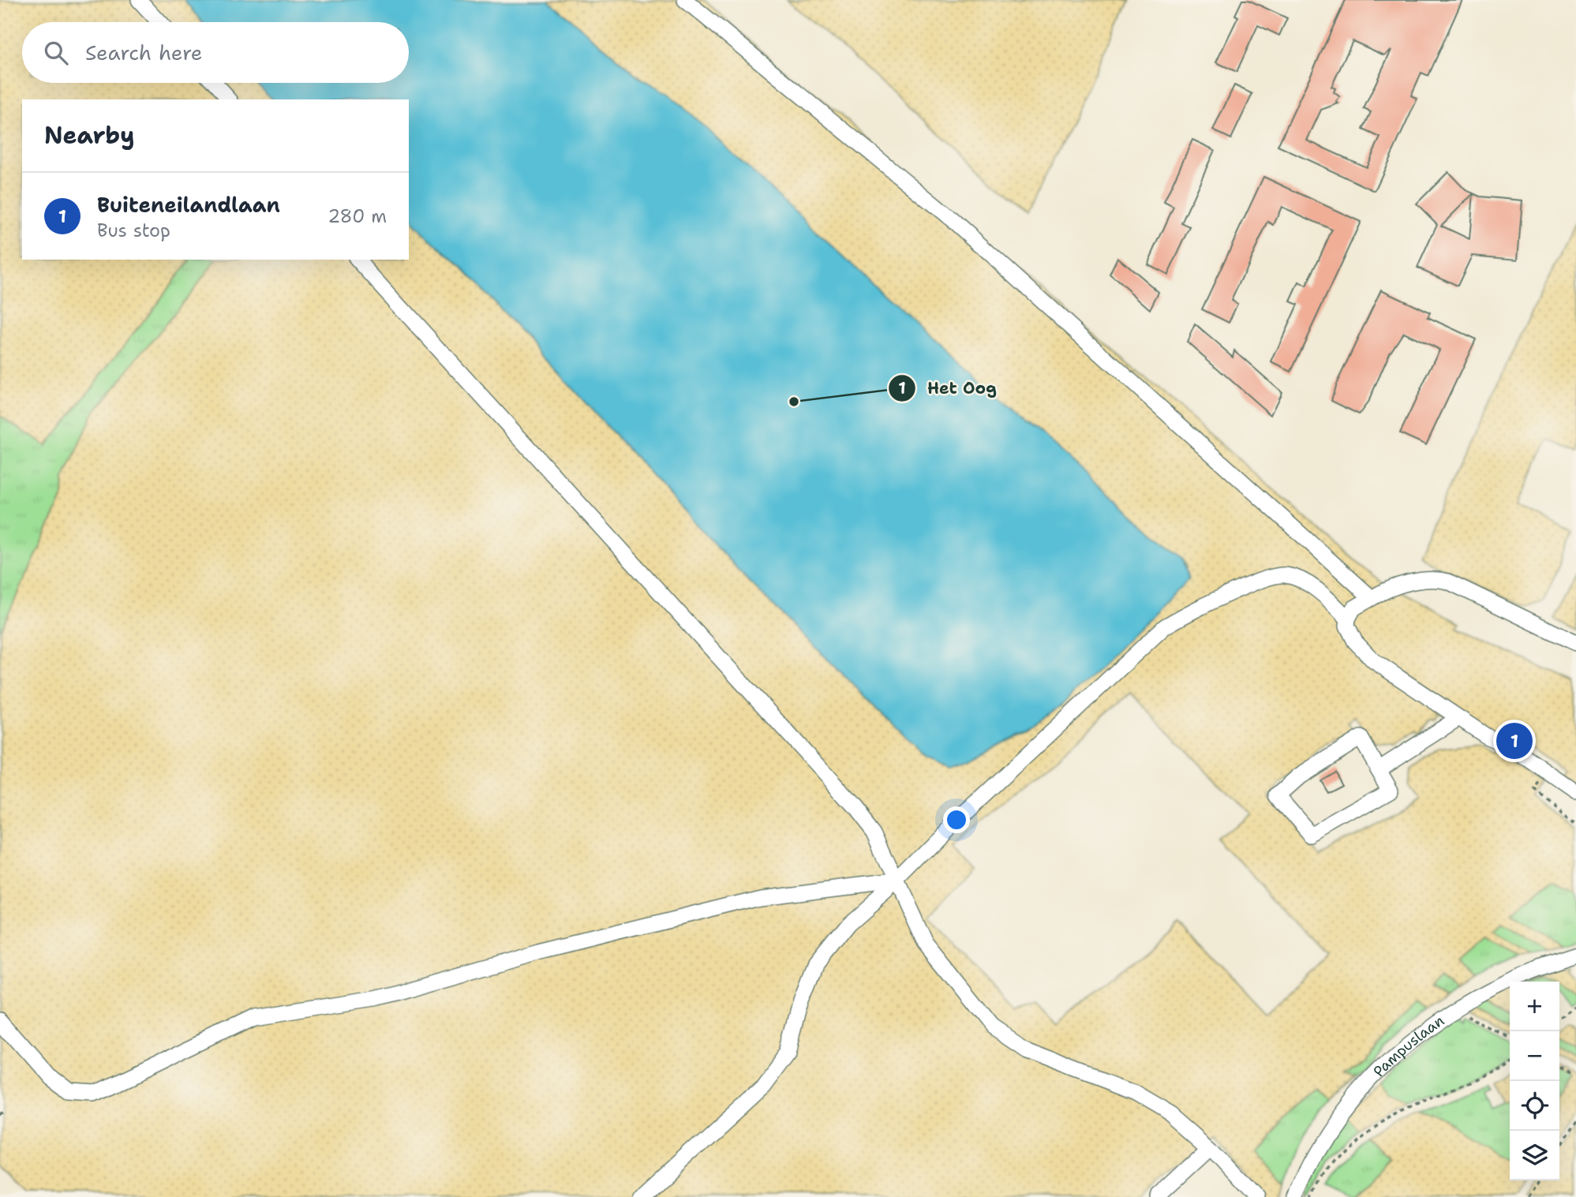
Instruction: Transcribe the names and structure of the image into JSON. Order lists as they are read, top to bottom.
{
  "streets": {
    "street": ["Pampuslaan"]
  },
  "places": ["Het Oog"],
  "page": {
    "search": "Search here",
    "heading": "Nearby",
    "list": [
      {
        "mark": "1",
        "name": "Buiteneilandlaan",
        "note": "Bus stop",
        "value": "280 m"
      }
    ],
    "pins": "1",
    "map_buttons": ["+", "−"]
  }
}
